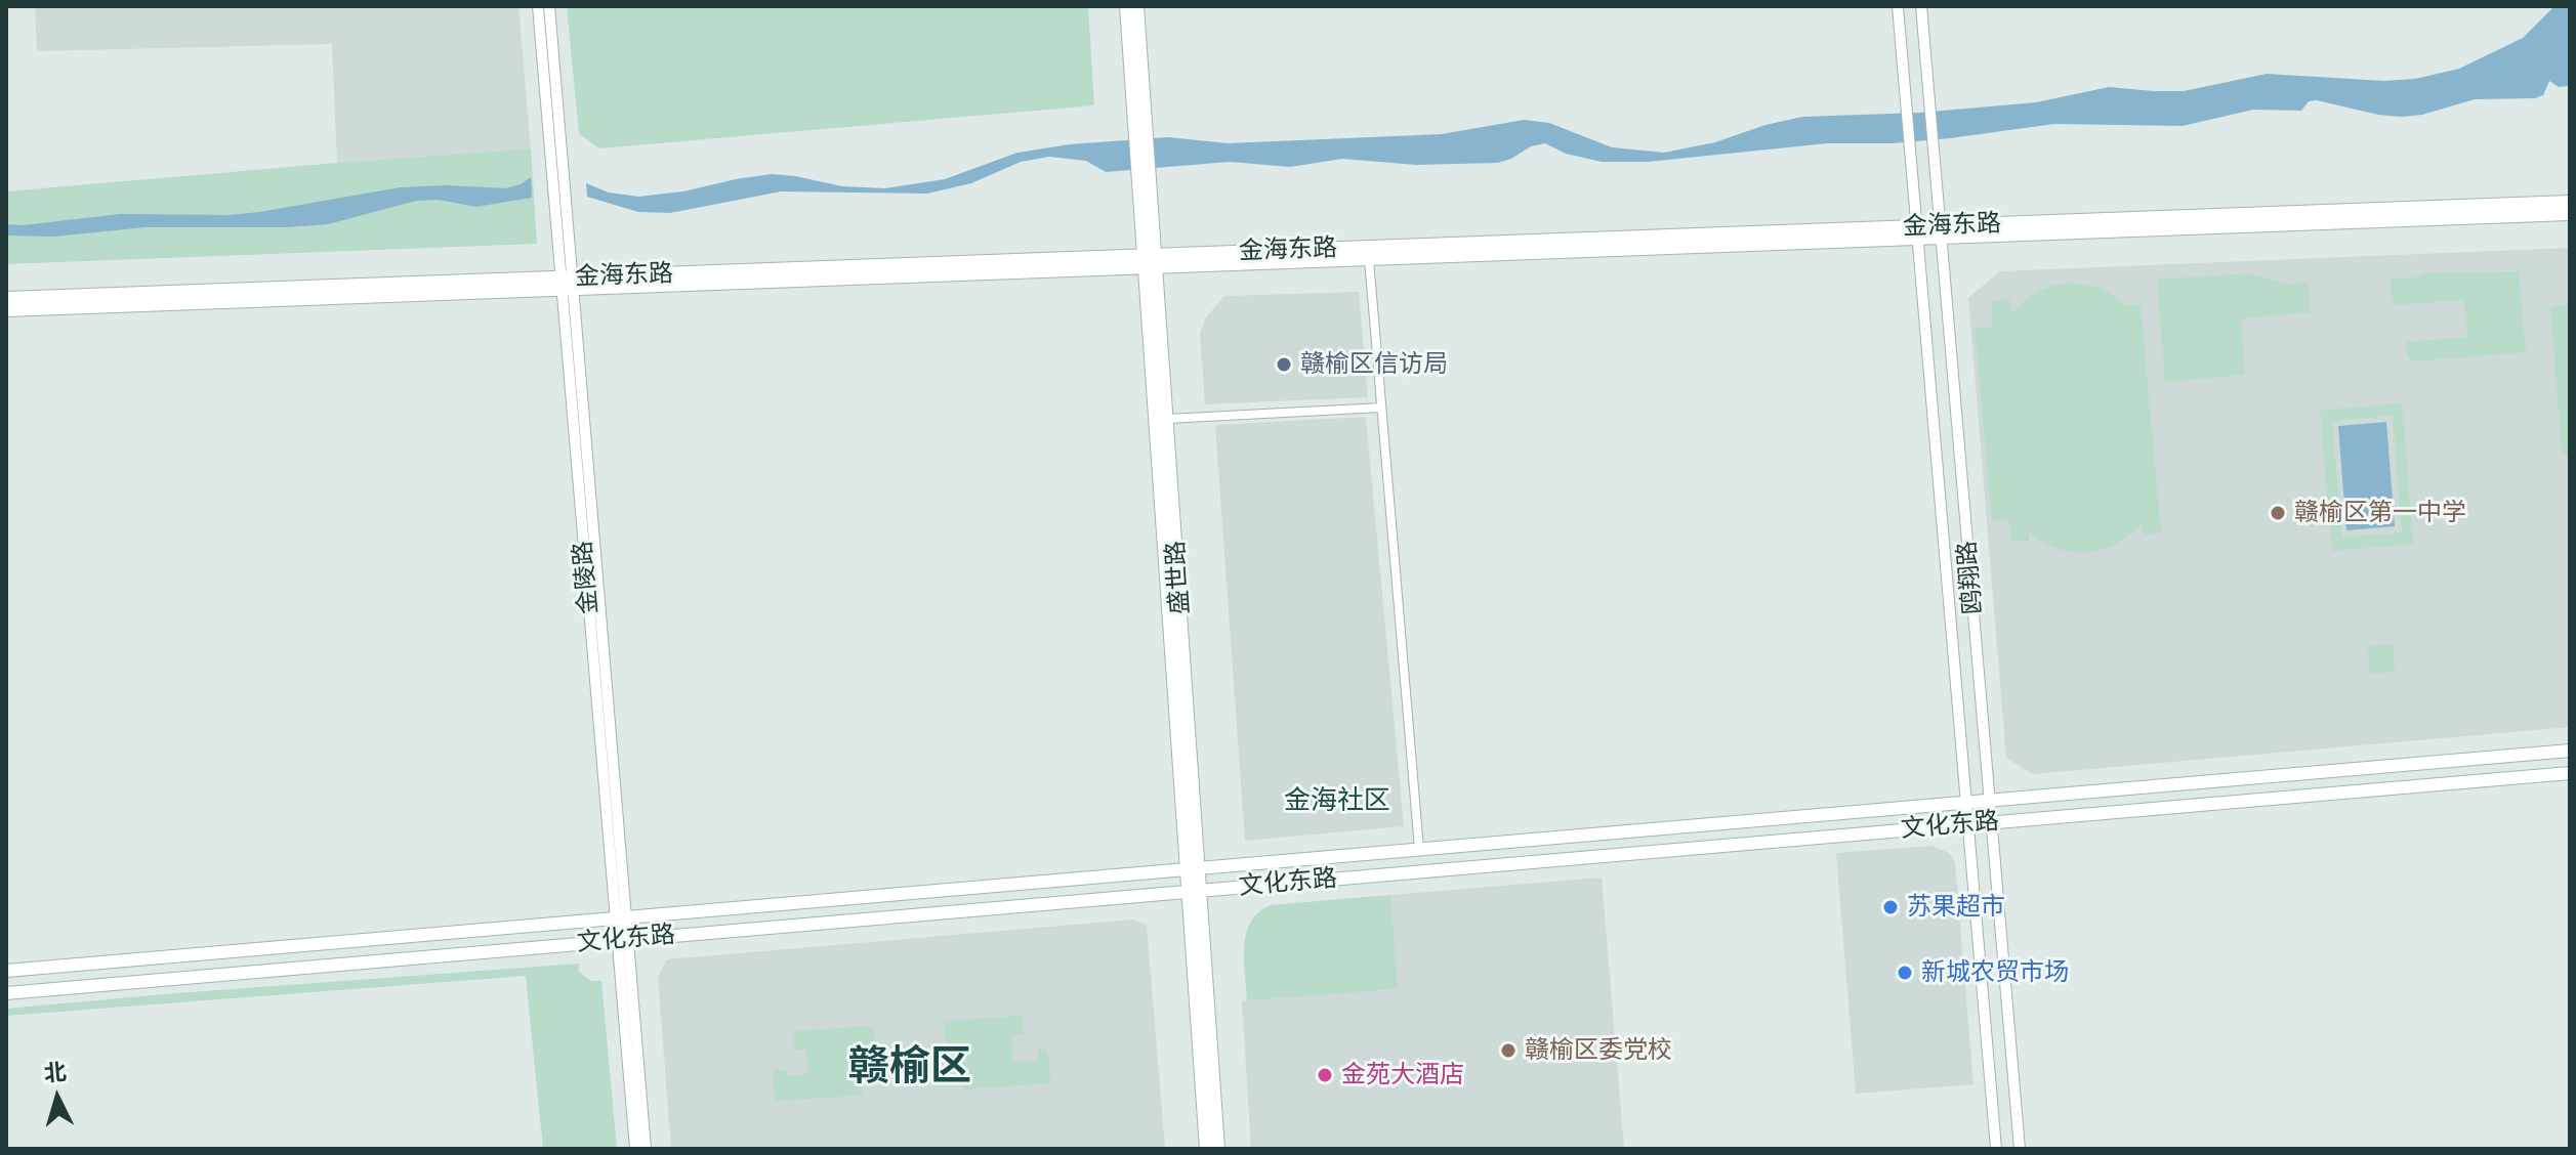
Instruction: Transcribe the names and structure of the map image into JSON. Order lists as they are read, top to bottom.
{
  "streets": {
    "main road": ["金海东路", "盛世路", "文化东路"],
    "street": ["金陵路", "鸥翔路"]
  },
  "crossings": [
    ["金海东路", "金陵路"],
    ["金海东路", "盛世路"],
    ["金海东路", "鸥翔路"],
    ["金陵路", "文化东路"],
    ["盛世路", "文化东路"],
    ["鸥翔路", "文化东路"]
  ],
  "districts": ["金海社区", "赣榆区"],
  "places": [
    "赣榆区信访局",
    "赣榆区第一中学",
    "苏果超市",
    "新城农贸市场",
    "赣榆区委党校",
    "金苑大酒店"
  ],
  "north": "top"
}
